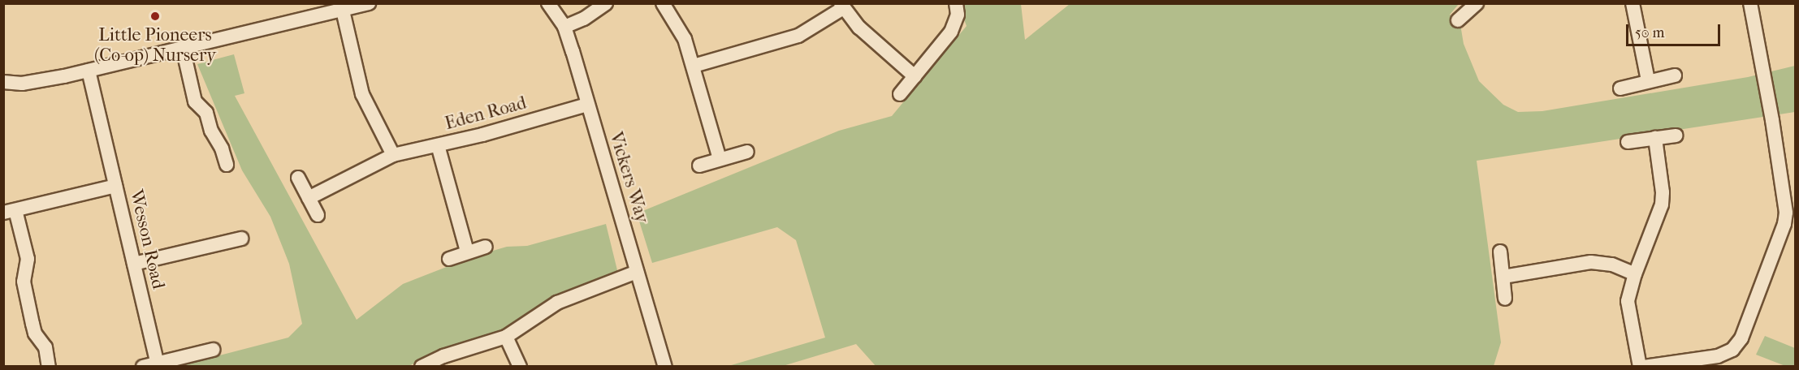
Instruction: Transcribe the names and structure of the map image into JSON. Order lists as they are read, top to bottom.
{
  "streets": {
    "street": ["Eden Road", "Vickers Way", "Wesson Road"]
  },
  "crossings": [
    ["Eden Road", "Vickers Way"]
  ],
  "places": ["Little Pioneers (Co-op) Nursery"],
  "scale_bar": "50 m"
}
